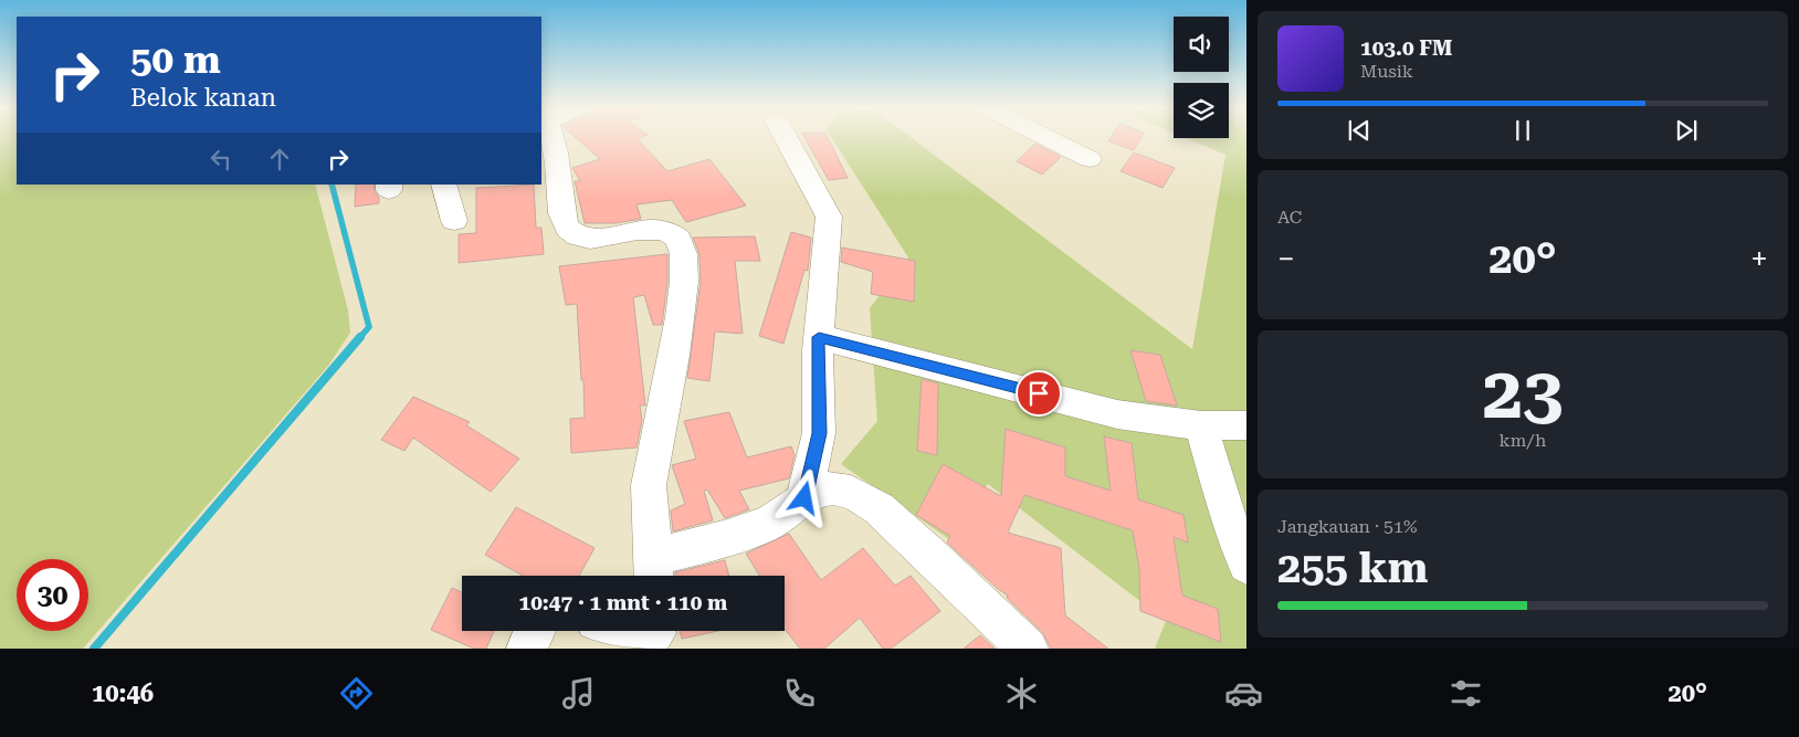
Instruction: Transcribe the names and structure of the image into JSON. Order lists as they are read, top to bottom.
{
  "page": {
    "turn": ["50 m", "Belok kanan"],
    "song": ["103.0 FM", "Musik"],
    "tile": [
      "AC",
      ["23", "km/h"],
      ["Jangkauan · 51%", "255 km"]
    ],
    "heat": ["−", "20°", "+"],
    "limit": "30",
    "trip": "10:47 · 1 mnt · 110 m",
    "tabs": ["10:46", "20°"]
  }
}
